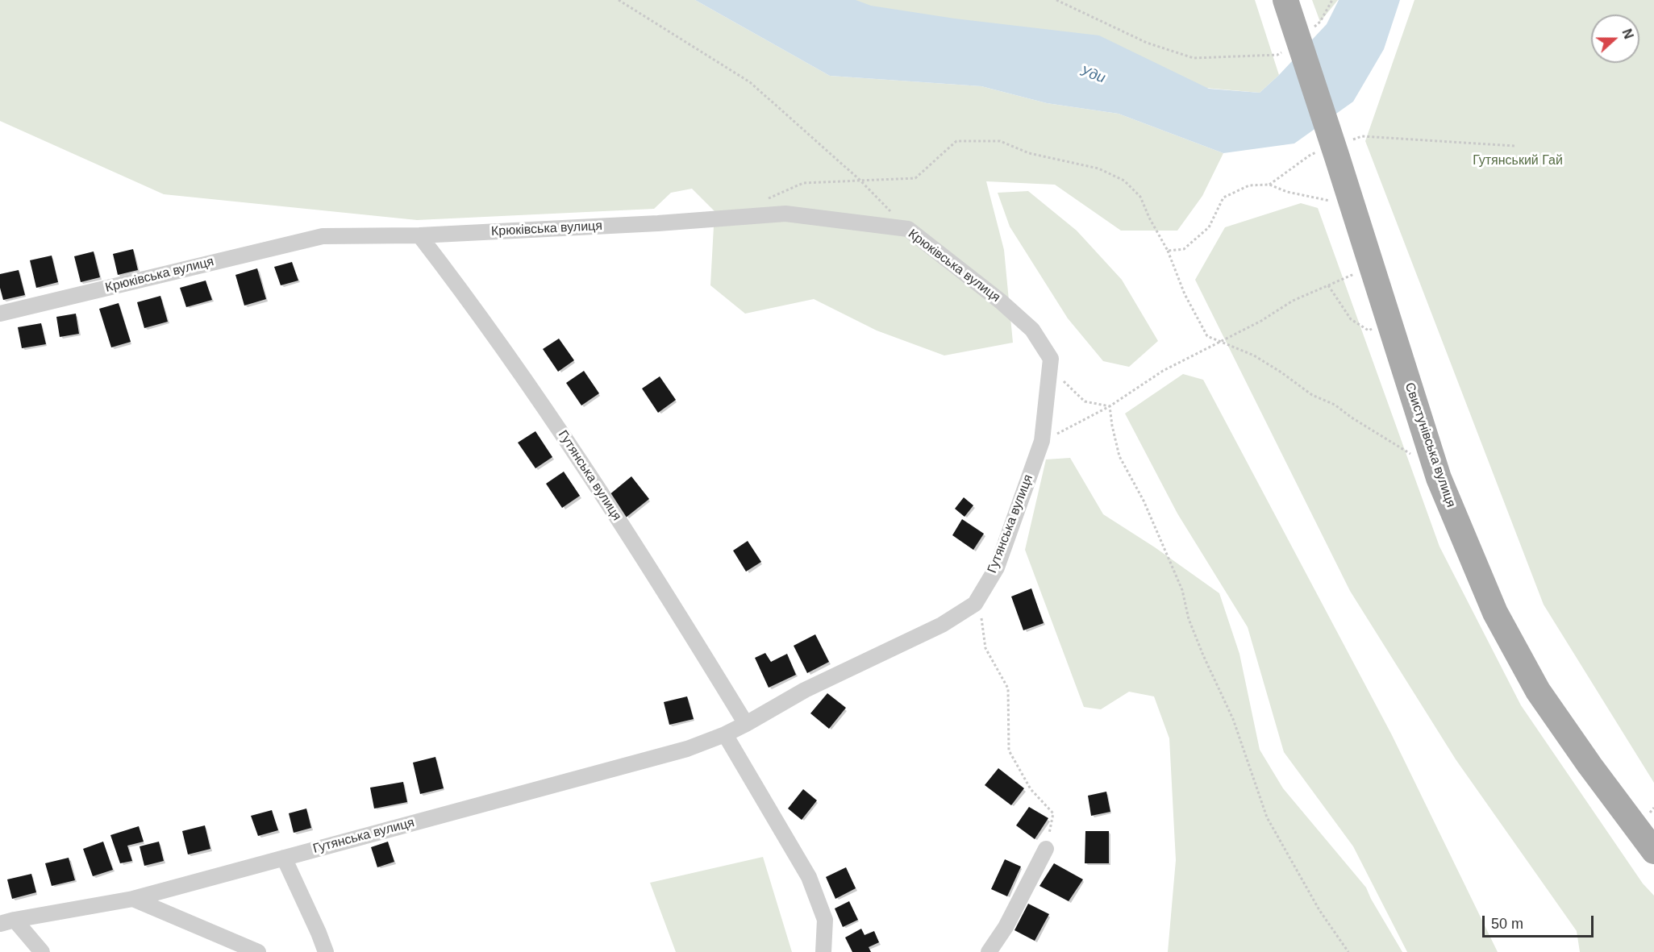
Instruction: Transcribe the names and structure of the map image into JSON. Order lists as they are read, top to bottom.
{
  "streets": {
    "main road": ["Свистунівська вулиця"],
    "street": ["Крюківська вулиця", "Гутянська вулиця"]
  },
  "crossings": [
    ["Крюківська вулиця", "Гутянська вулиця"]
  ],
  "water": ["Уди"],
  "parks": ["Гутянський Гай"],
  "scale_bar": "50 m",
  "north": "right"
}
